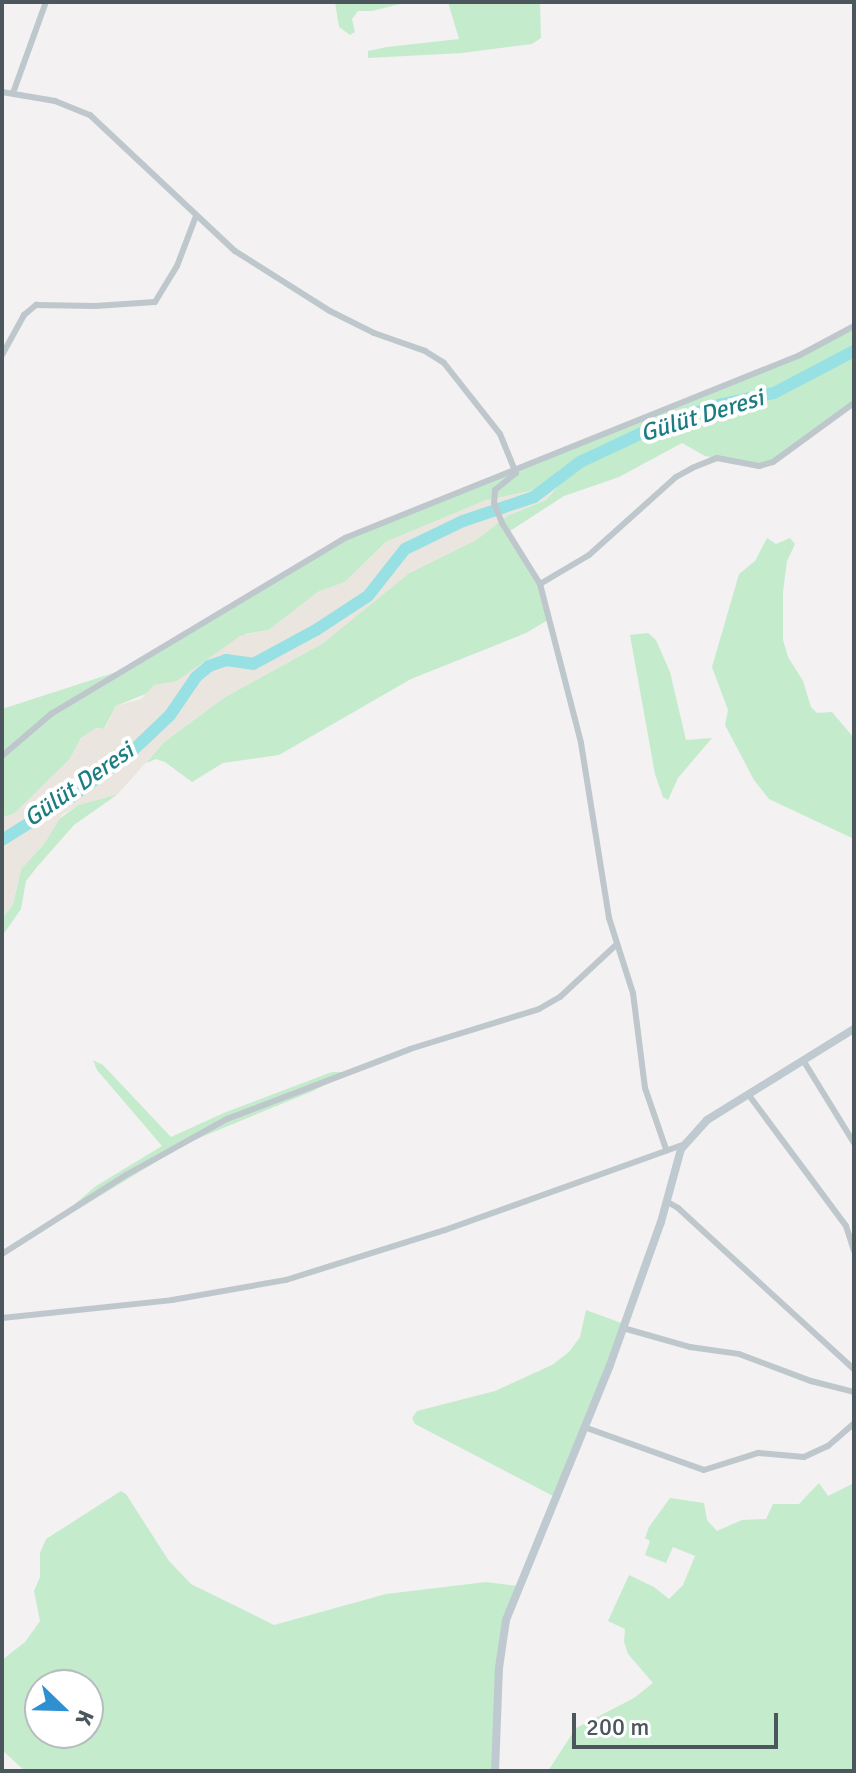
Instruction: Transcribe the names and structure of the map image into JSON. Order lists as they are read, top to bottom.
{
  "water": ["Gülüt Deresi"],
  "scale_bar": "200 m",
  "north": "bottom right"
}
